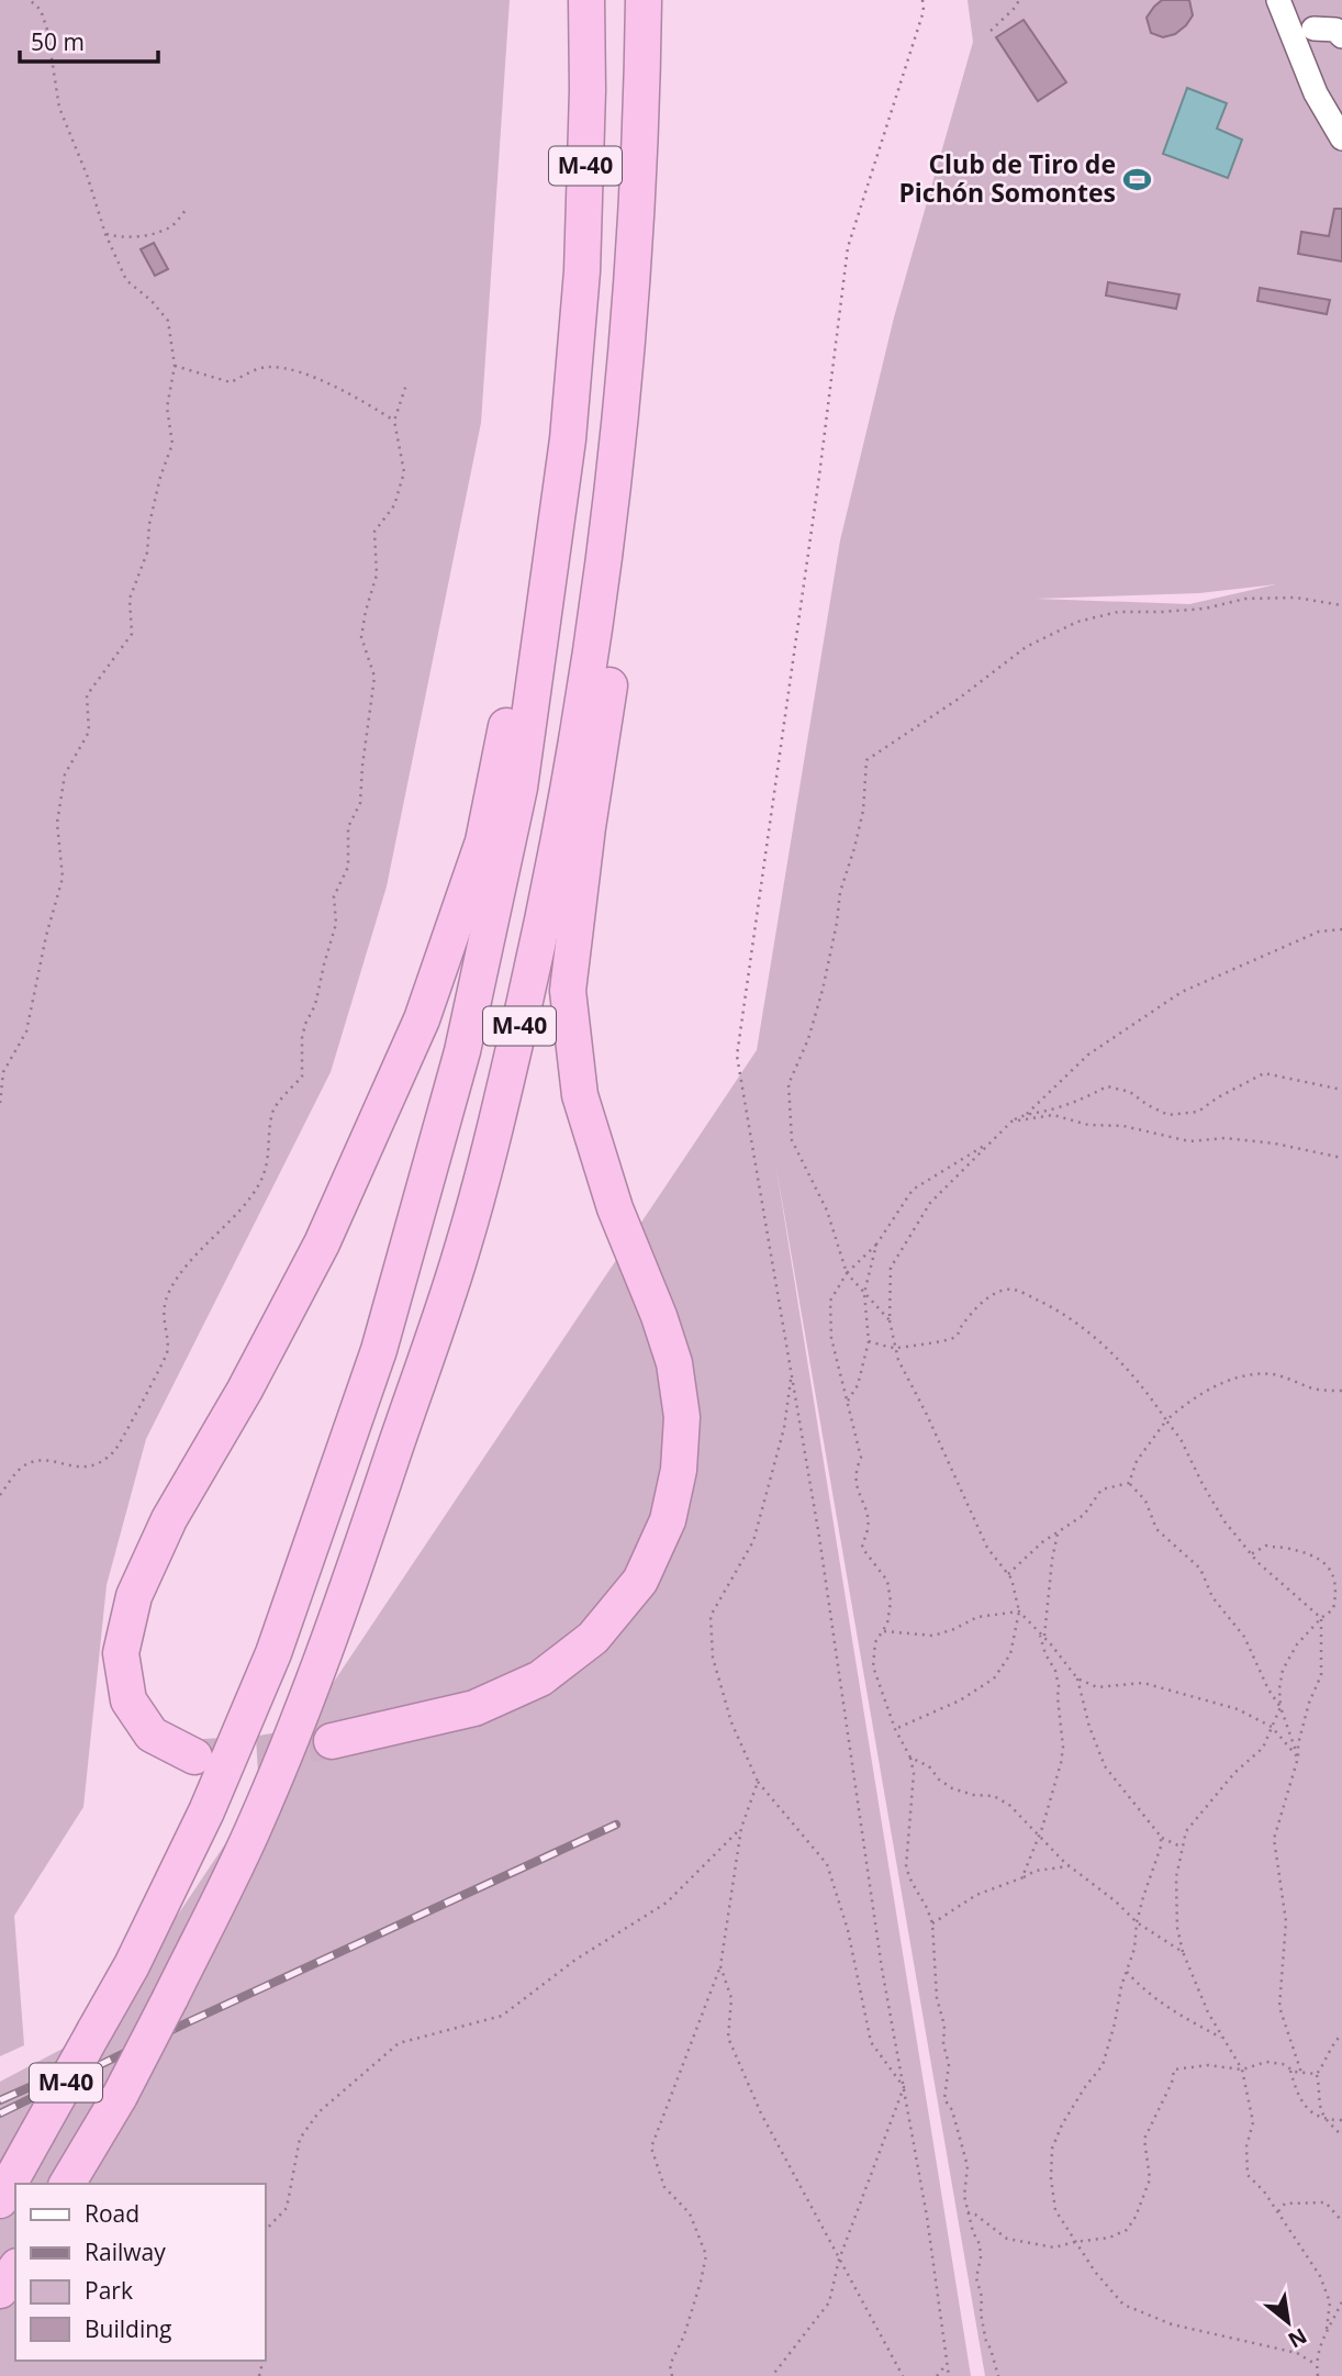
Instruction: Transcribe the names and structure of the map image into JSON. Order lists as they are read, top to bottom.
{
  "streets": {
    "highway": ["M-40"]
  },
  "places": {
    "sports": ["Club de Tiro de Pichón Somontes"]
  },
  "legend": [
    "Road",
    "Railway",
    "Park",
    "Building"
  ],
  "scale_bar": "50 m",
  "north": "bottom right"
}
